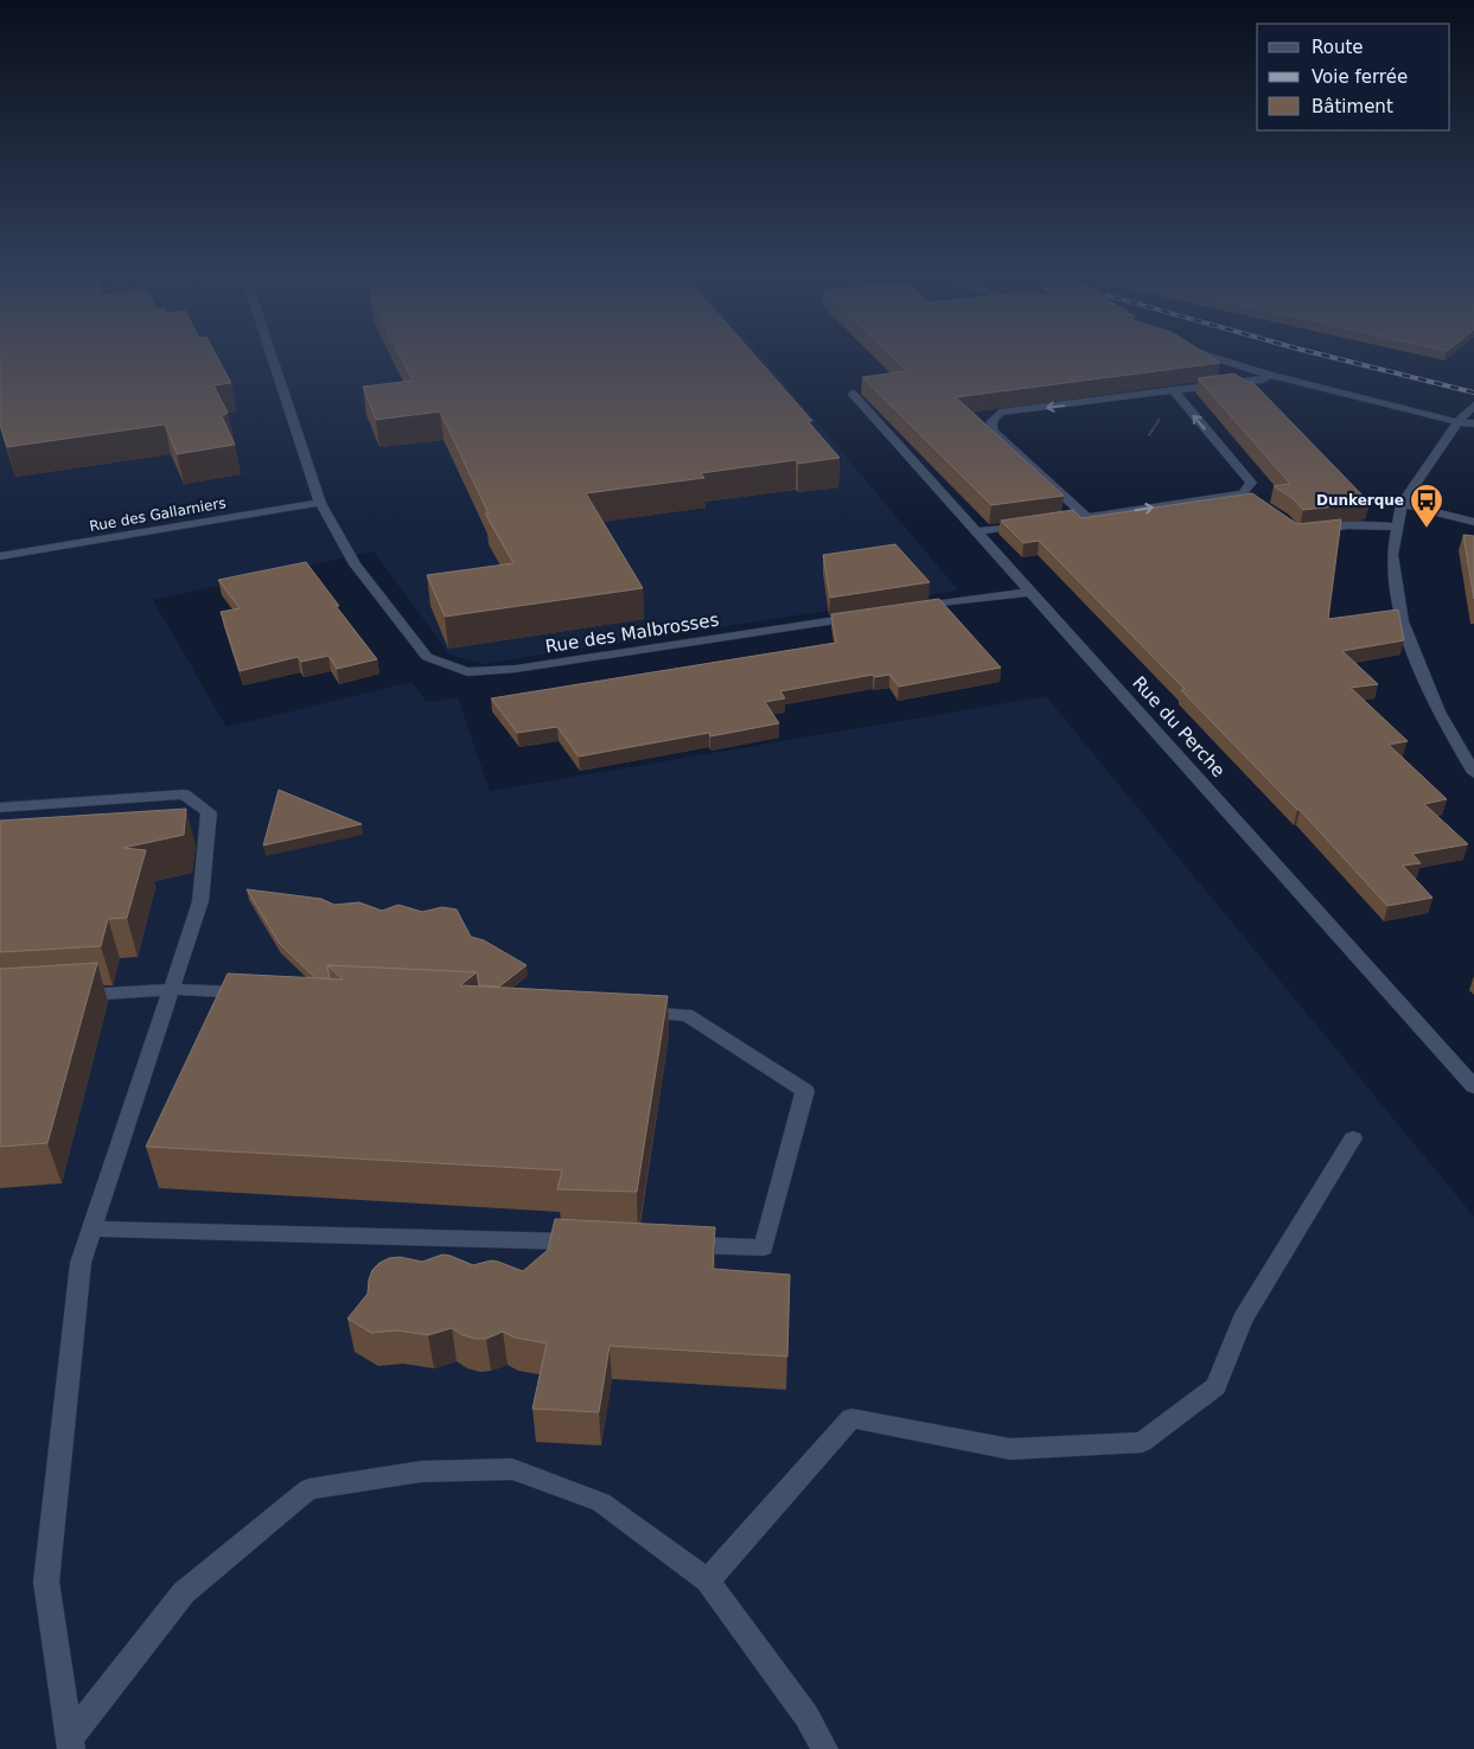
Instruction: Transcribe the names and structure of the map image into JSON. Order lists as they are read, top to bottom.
{
  "streets": {
    "street": ["Rue des Gallarniers", "Rue des Malbrosses", "Rue du Perche"]
  },
  "crossings": [
    ["Rue des Gallarniers", "Rue des Malbrosses"]
  ],
  "places": {
    "bus stop": ["Dunkerque"]
  },
  "legend": ["Route", "Voie ferrée", "Bâtiment"]
}
